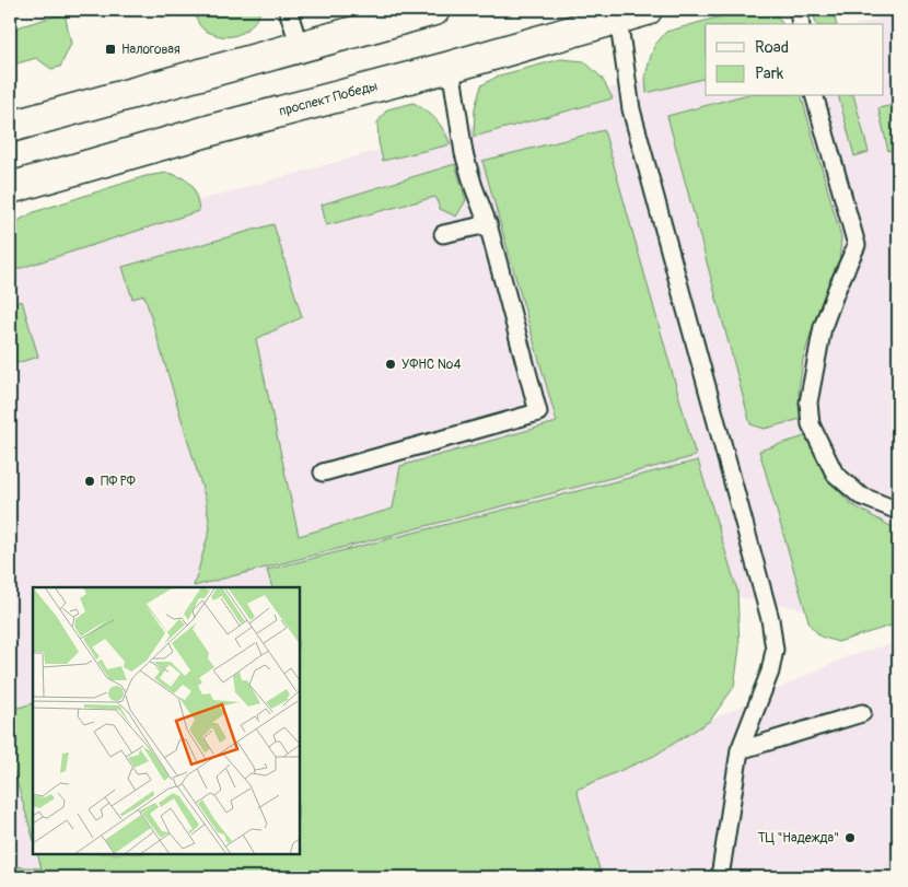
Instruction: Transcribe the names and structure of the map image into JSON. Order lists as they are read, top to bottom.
{
  "streets": {
    "main road": ["проспект Победы"]
  },
  "places": {
    "transit": ["Налоговая"],
    "other": ["УФНС №4", "ПФ РФ", "ТЦ \"Надежда\""]
  },
  "legend": ["Road", "Park"]
}
